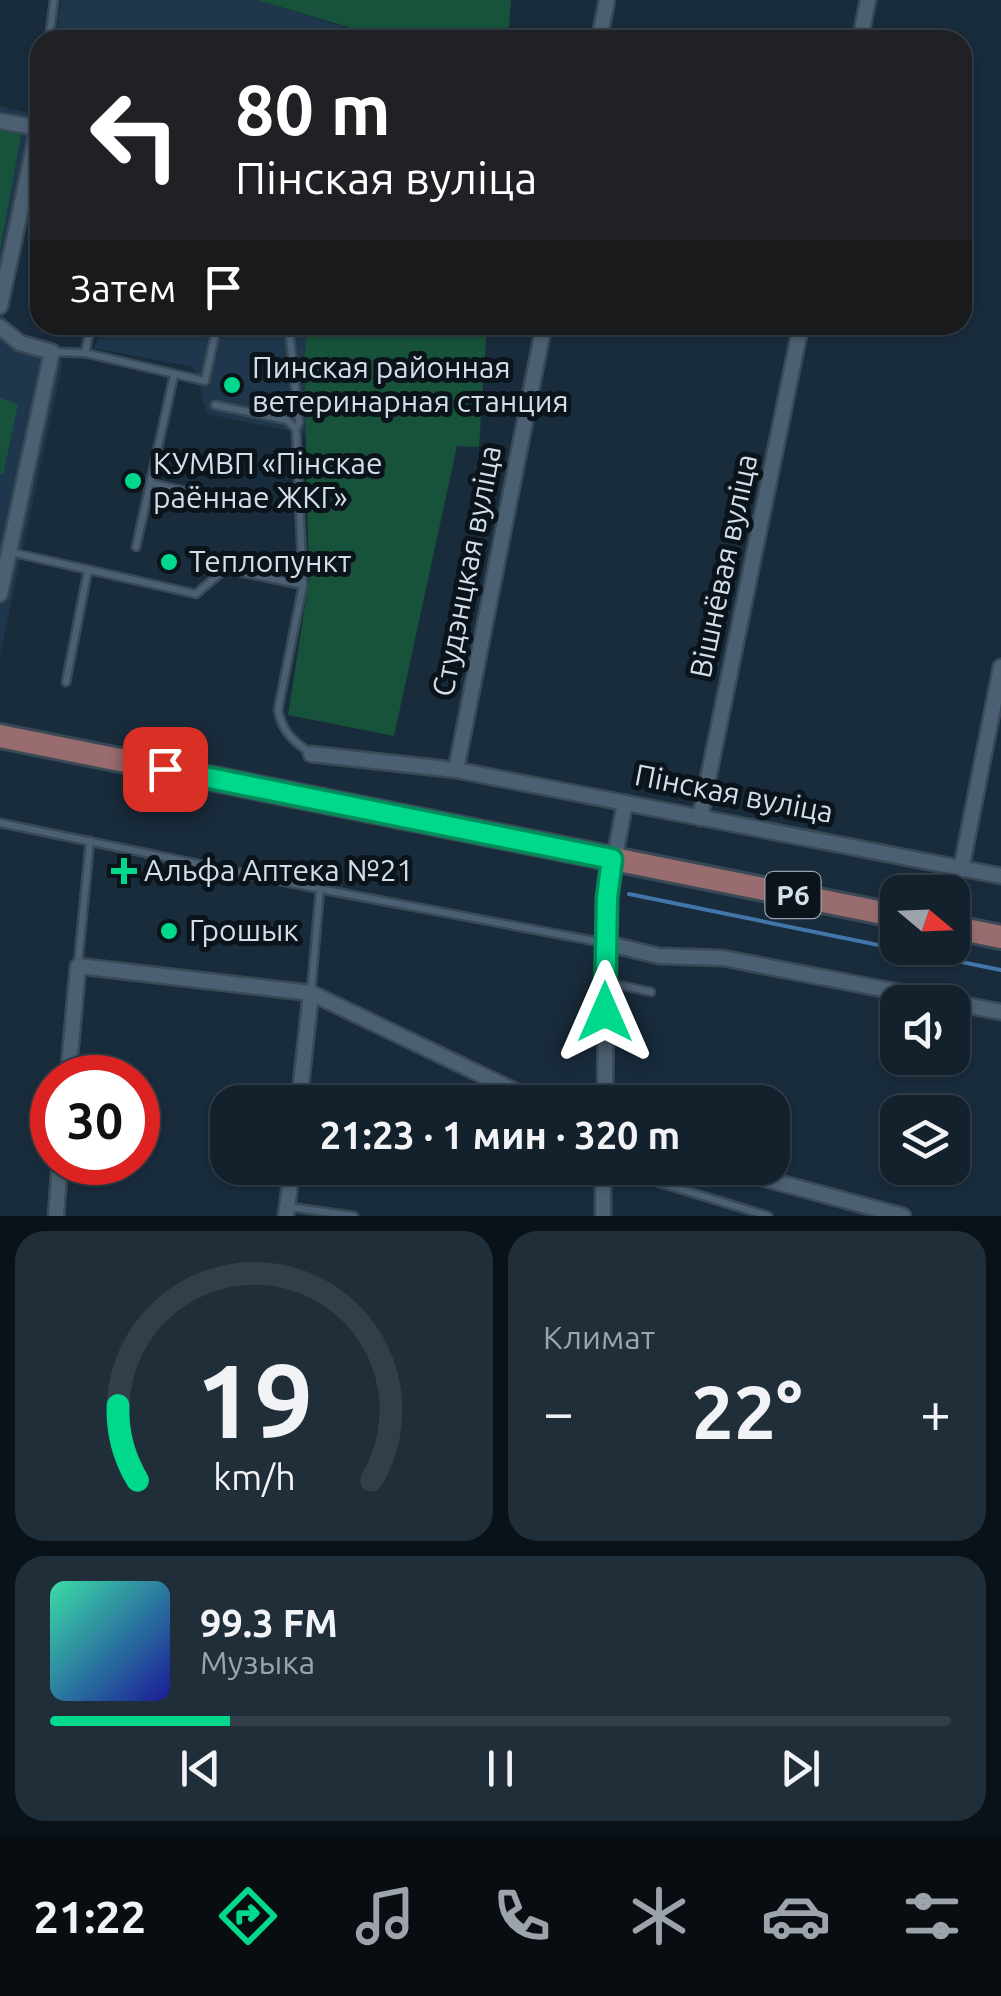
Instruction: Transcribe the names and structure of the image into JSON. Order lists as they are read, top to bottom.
{
  "streets": {
    "main road": ["Р6"],
    "street": ["Вішнёвая вуліца", "Студэнцкая вуліца", "Пінская вуліца"]
  },
  "crossings": [
    ["Вішнёвая вуліца", "Пінская вуліца"],
    ["Студэнцкая вуліца", "Пінская вуліца"]
  ],
  "places": {
    "other": [
      "Пинская районная ветеринарная станция",
      "КУМВП «Пінскае раённае ЖКГ»",
      "Теплопункт",
      "Грошык"
    ],
    "health": ["Альфа Аптека №21"]
  },
  "north": "right",
  "page": {
    "turn": ["80 m", "Пінская вуліца"],
    "then": "Затем",
    "limit": "30",
    "trip": "21:23 · 1 мин · 320 m",
    "tile": "Климат",
    "heat": ["−", "22°", "+"],
    "song": ["99.3 FM", "Музыка"],
    "tabs": "21:22",
    "gauge": ["19", "km/h"]
  }
}
